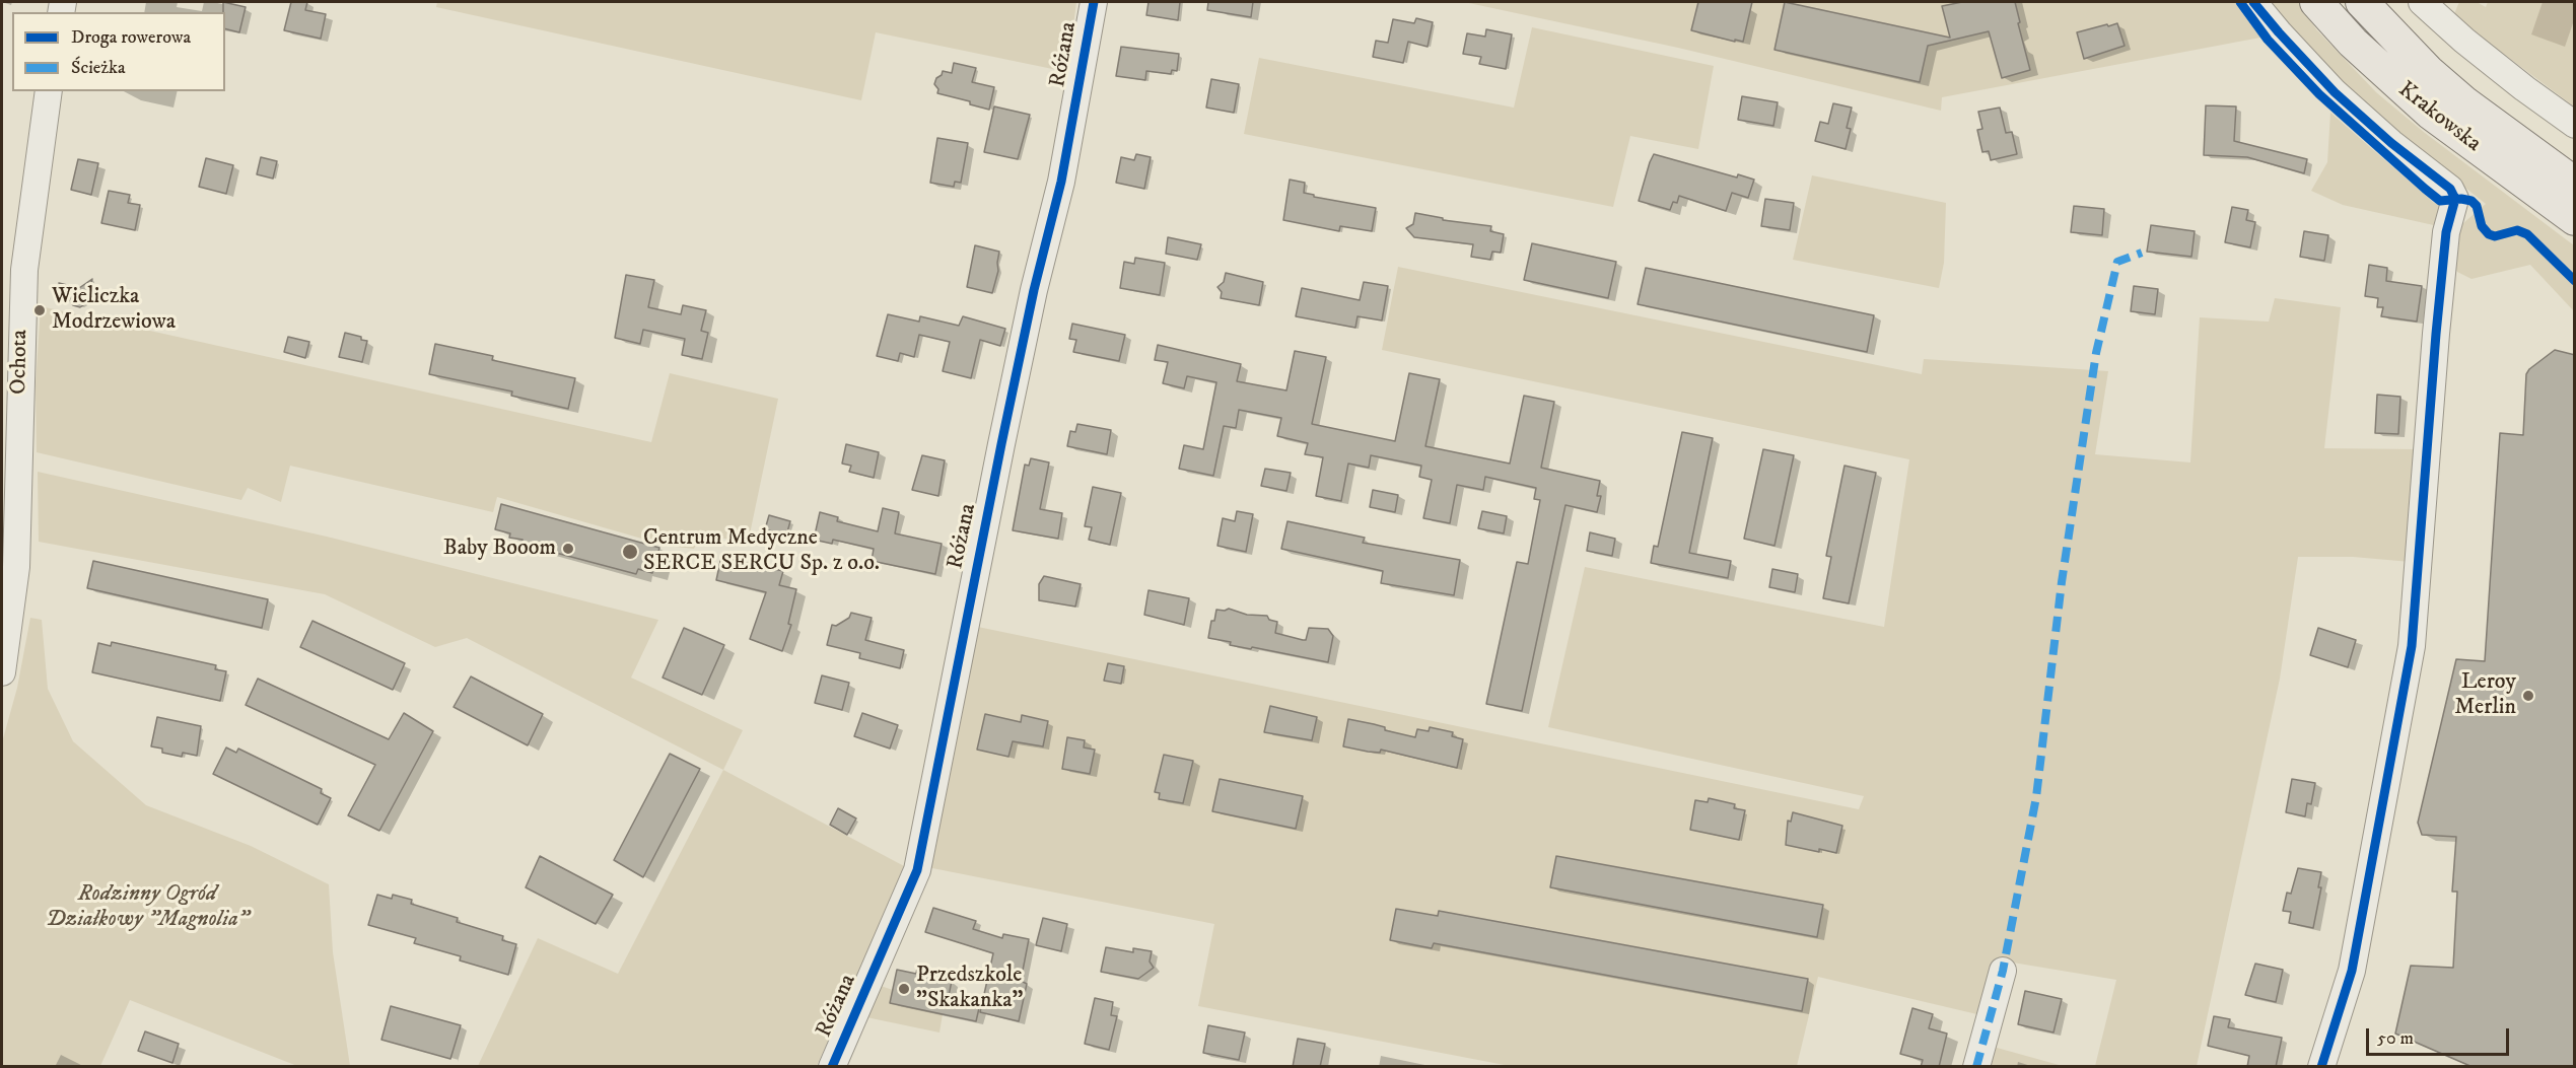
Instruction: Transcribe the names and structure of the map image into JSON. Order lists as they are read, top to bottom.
{
  "streets": {
    "main road": ["Krakowska"],
    "street": ["Różana", "Ochota"]
  },
  "parks": ["Rodzinny Ogród Działkowy \"Magnolia\""],
  "places": [
    "Wieliczka Modrzewiowa",
    "Baby Booom",
    "Centrum Medyczne SERCE SERCU Sp. z o.o.",
    "Leroy Merlin",
    "Przedszkole \"Skakanka\""
  ],
  "legend": ["Droga rowerowa", "Ścieżka"],
  "scale_bar": "50 m"
}
